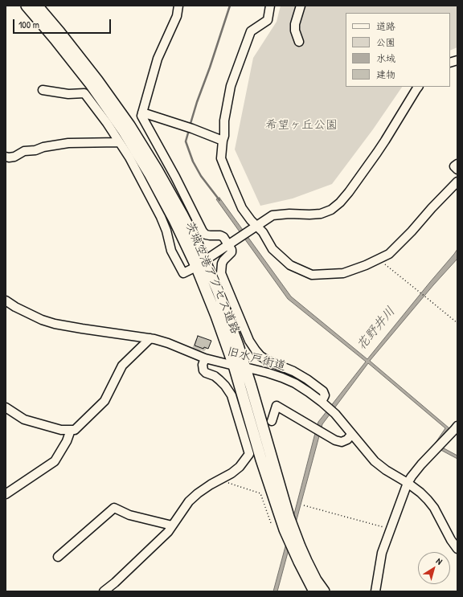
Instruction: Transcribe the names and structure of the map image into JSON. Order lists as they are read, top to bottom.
{
  "streets": {
    "main road": ["茨城空港アクセス道路"],
    "street": ["旧水戸街道"]
  },
  "crossings": [
    ["茨城空港アクセス道路", "旧水戸街道"]
  ],
  "water": ["花野井川"],
  "parks": ["希望ヶ丘公園"],
  "legend": [
    "道路",
    "公園",
    "水域",
    "建物"
  ],
  "scale_bar": "100 m",
  "north": "top right"
}
